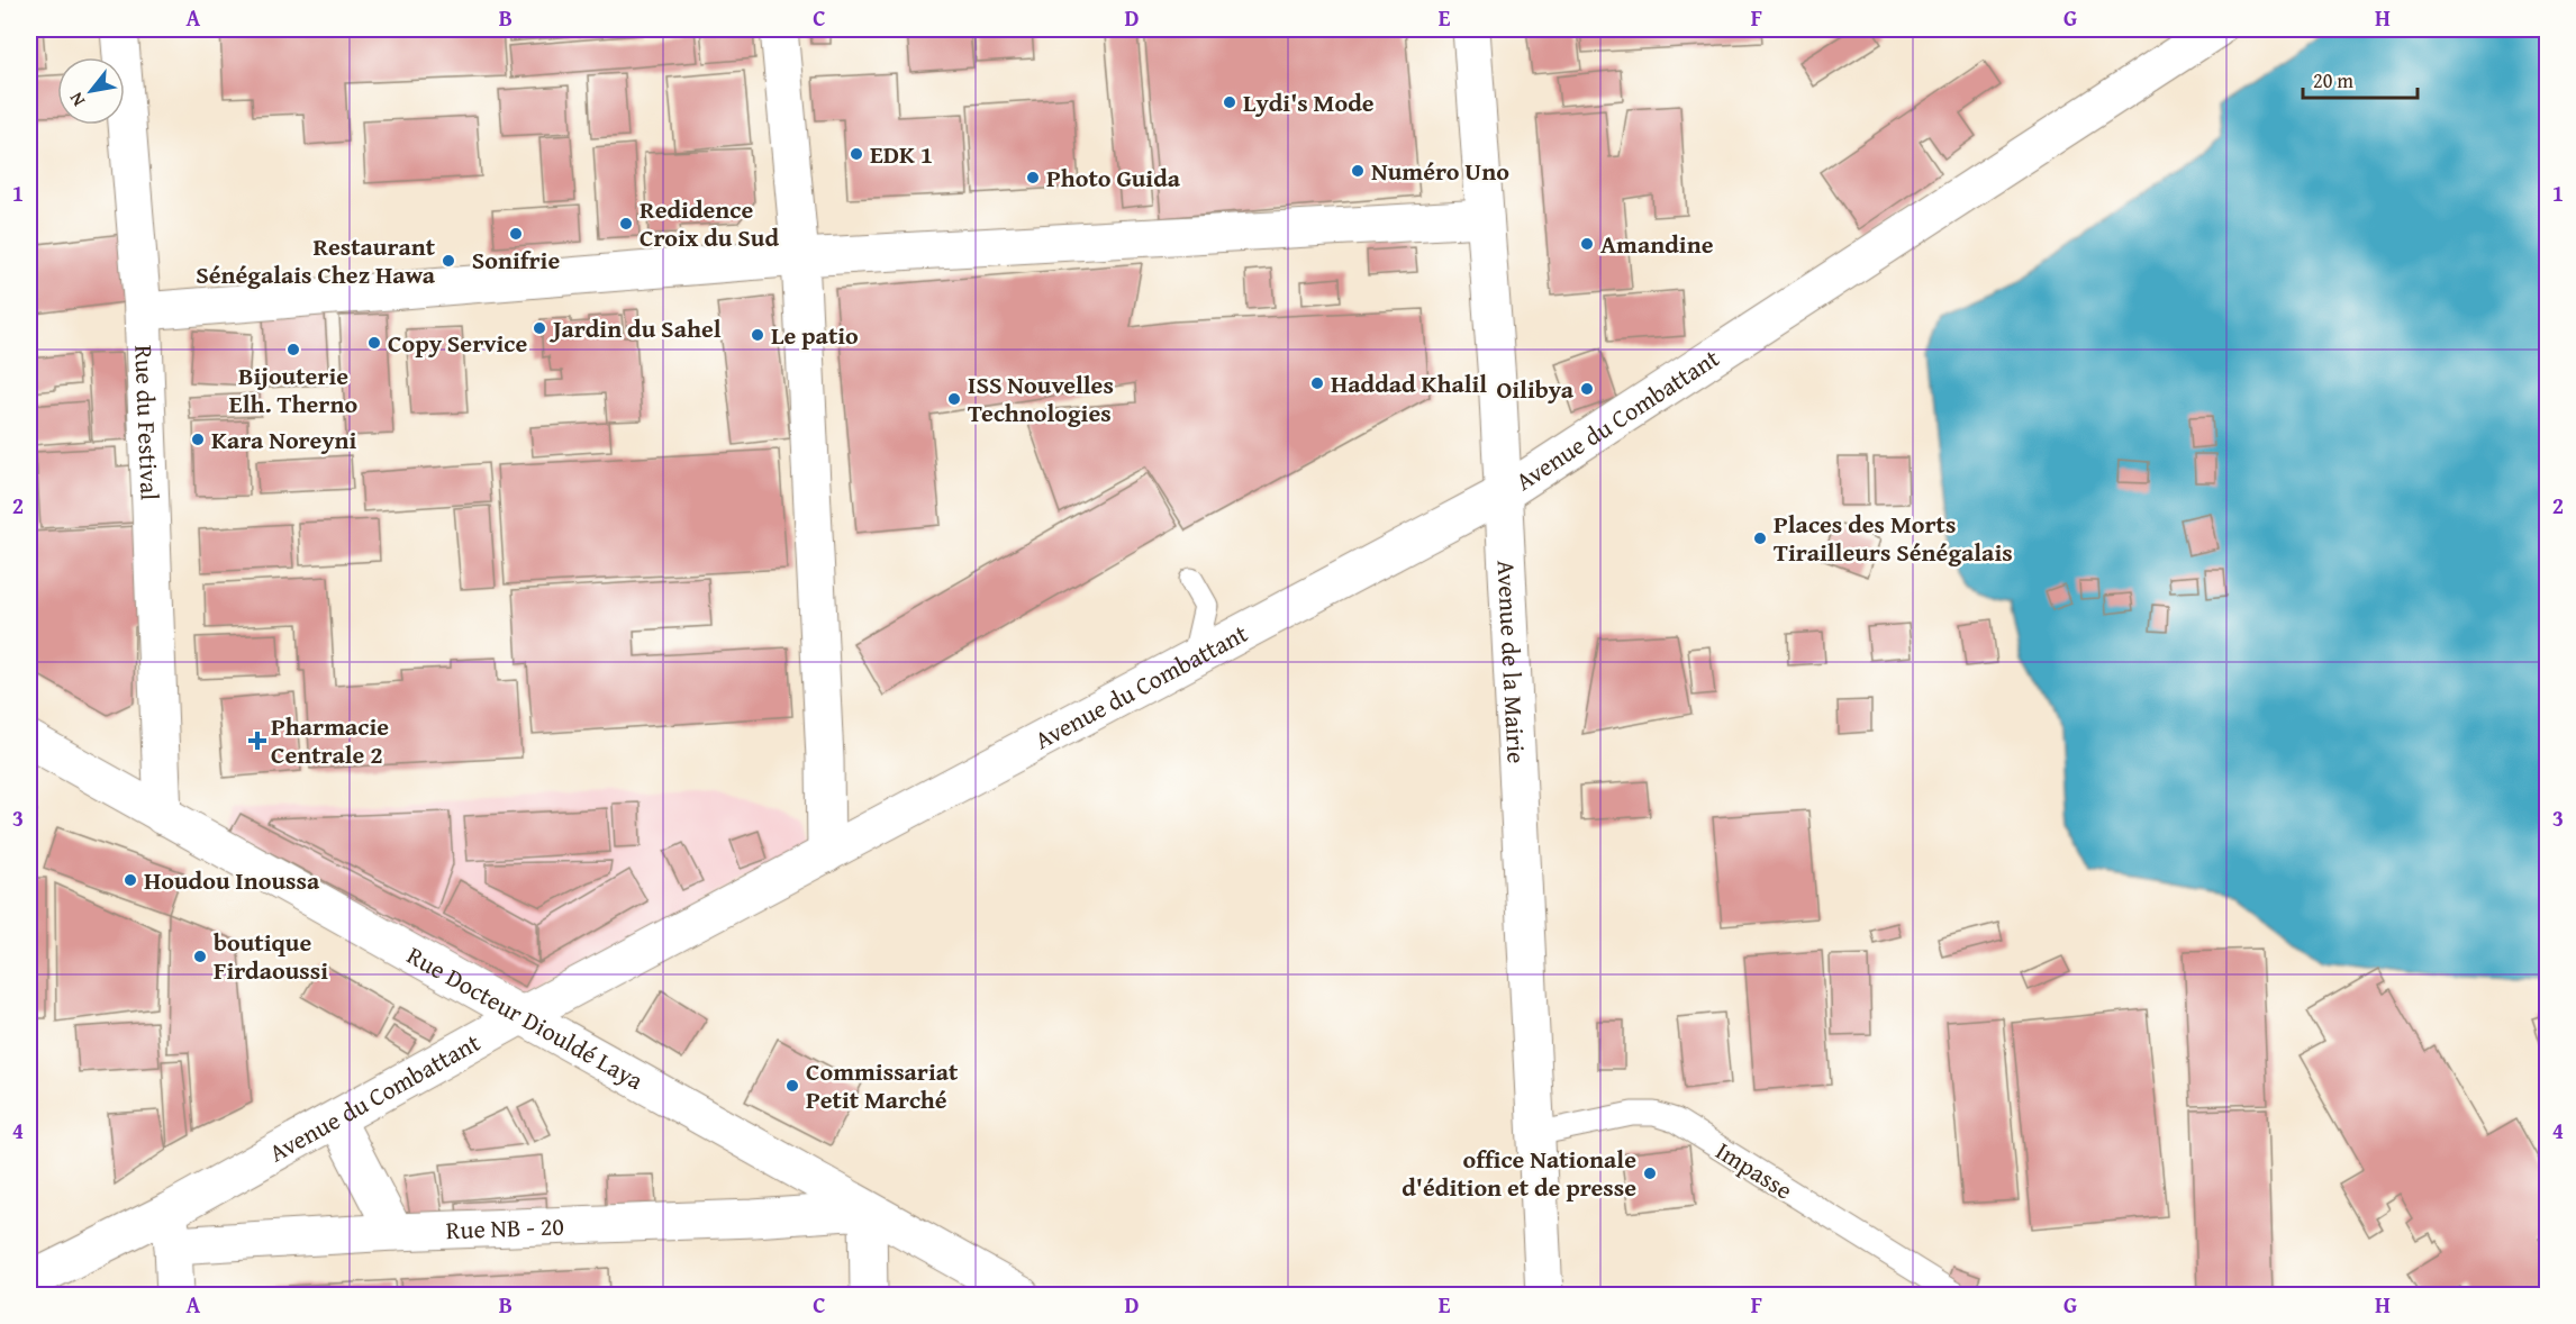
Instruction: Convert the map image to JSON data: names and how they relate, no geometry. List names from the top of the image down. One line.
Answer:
{"streets":{"street":["Avenue du Combattant","Rue du Festival","Avenue de la Mairie","Rue Docteur Diouldé Laya","Rue NB - 20"],"lane":["Impasse"]},"crossings":[["Avenue du Combattant","Avenue de la Mairie"],["Avenue du Combattant","Rue Docteur Diouldé Laya"],["Avenue du Combattant","Rue NB - 20"],["Rue du Festival","Rue Docteur Diouldé Laya"],["Avenue de la Mairie","Impasse"],["Rue Docteur Diouldé Laya","Rue NB - 20"]],"places":{"other":["Lydi's Mode","EDK 1","Numéro Uno","Photo Guida","Redidence Croix du Sud","Sonifrie","Amandine","Restaurant Sénégalais Chez Hawa","Jardin du Sahel","Le patio","Copy Service","Bijouterie Elh. Therno","Haddad Khalil","Oilibya","ISS Nouvelles Technologies","Kara Noreyni","Places des Morts Tirailleurs Sénégalais","Houdou Inoussa","boutique Firdaoussi","Commissariat Petit Marché","office Nationale d'édition et de presse"],"health":["Pharmacie Centrale 2"]},"scale_bar":"20 m","north":"bottom left","grid":{"columns":["A","B","C","D","E","F","G","H"],"rows":["1","2","3","4"]}}
